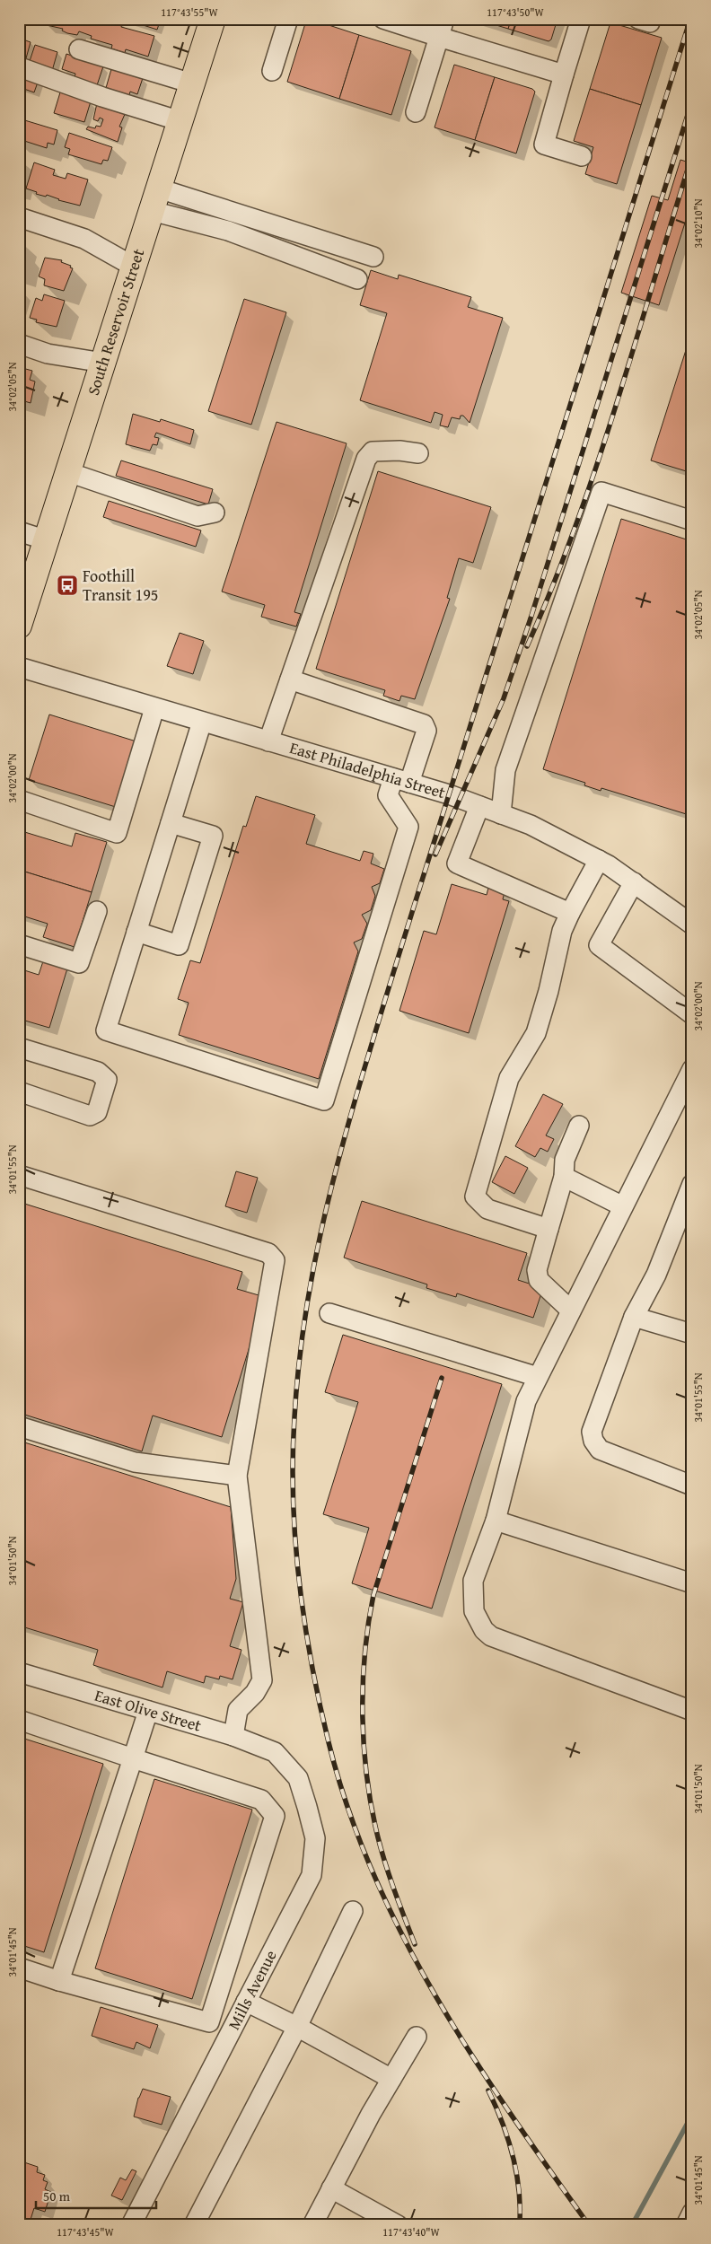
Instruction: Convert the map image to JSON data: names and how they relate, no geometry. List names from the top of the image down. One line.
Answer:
{"streets":{"main road":["South Reservoir Street"],"street":["East Philadelphia Street","East Olive Street","Mills Avenue"]},"crossings":[["East Olive Street","Mills Avenue"]],"places":{"bus stop":["Foothill Transit 195"]},"scale_bar":"50 m","coordinates":["117°43'55\"W","117°43'50\"W","34°02'10\"N","34°02'05\"N","34°02'00\"N","34°01'55\"N","34°01'50\"N","34°01'45\"N","117°43'45\"W","117°43'40\"W"]}
